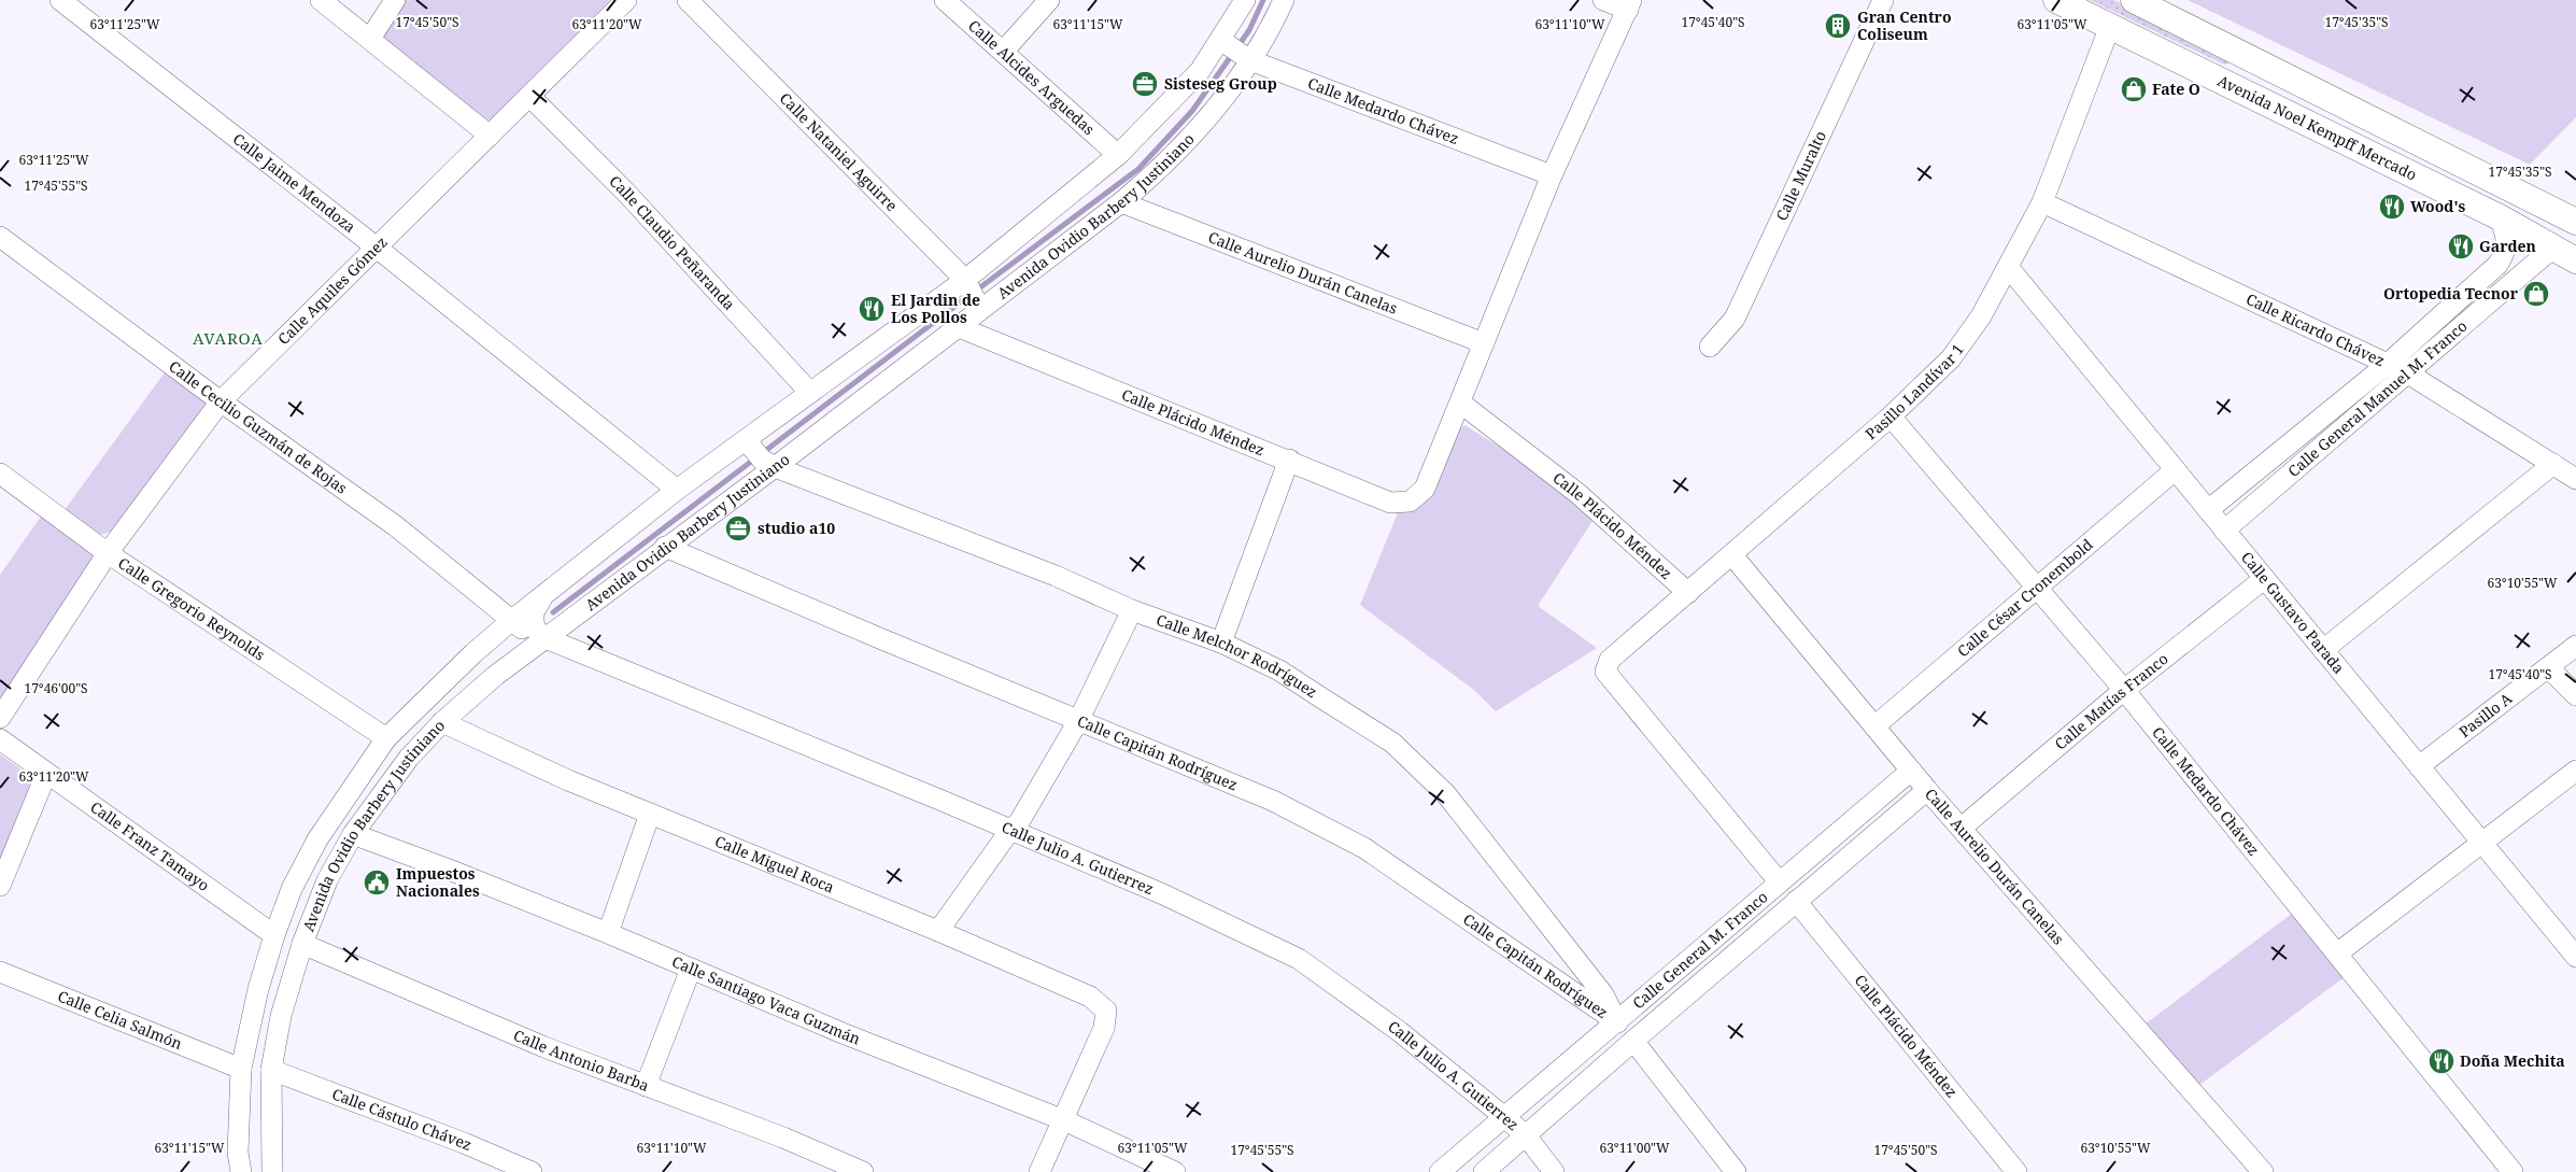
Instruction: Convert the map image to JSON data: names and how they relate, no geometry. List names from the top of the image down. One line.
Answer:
{"streets":{"main road":["Avenida Noel Kempff Mercado"],"street":["Calle Alcides Arguedas","Calle Medardo Chávez","Calle Nataniel Aguirre","Calle Muralto","Calle Jaime Mendoza","Avenida Ovidio Barbery Justiniano","Calle Claudio Peñaranda","Calle Aurelio Durán Canelas","Calle Aquiles Gómez","Calle Ricardo Chávez","Pasillo Landívar 1","Calle General Manuel M. Franco","Calle Plácido Méndez","Calle Cecilio Guzmán de Rojas","Calle César Cronembold","Calle Gregorio Reynolds","Calle Gustavo Parada","Calle Melchor Rodríguez","Calle Matías Franco","Pasillo A","Calle Capitán Rodríguez","Calle Franz Tamayo","Calle Julio A. Gutierrez","Calle Miguel Roca","Calle General M. Franco","Calle Santiago Vaca Guzmán","Calle Celia Salmón","Calle Antonio Barba","Calle Cástulo Chávez"]},"crossings":[["Calle Alcides Arguedas","Avenida Ovidio Barbery Justiniano"],["Calle Medardo Chávez","Avenida Ovidio Barbery Justiniano"],["Calle Medardo Chávez","Pasillo Landívar 1"],["Calle Medardo Chávez","Calle César Cronembold"],["Calle Medardo Chávez","Calle Matías Franco"],["Avenida Noel Kempff Mercado","Pasillo Landívar 1"],["Avenida Noel Kempff Mercado","Calle General Manuel M. Franco"],["Calle Nataniel Aguirre","Avenida Ovidio Barbery Justiniano"],["Calle Jaime Mendoza","Avenida Ovidio Barbery Justiniano"],["Calle Jaime Mendoza","Calle Aquiles Gómez"],["Avenida Ovidio Barbery Justiniano","Calle Claudio Peñaranda"],["Avenida Ovidio Barbery Justiniano","Calle Aurelio Durán Canelas"],["Avenida Ovidio Barbery Justiniano","Calle Plácido Méndez"],["Avenida Ovidio Barbery Justiniano","Calle Cecilio Guzmán de Rojas"],["Avenida Ovidio Barbery Justiniano","Calle Gregorio Reynolds"],["Avenida Ovidio Barbery Justiniano","Calle Melchor Rodríguez"],["Avenida Ovidio Barbery Justiniano","Calle Capitán Rodríguez"],["Avenida Ovidio Barbery Justiniano","Calle Franz Tamayo"],["Avenida Ovidio Barbery Justiniano","Calle Julio A. Gutierrez"],["Avenida Ovidio Barbery Justiniano","Calle Miguel Roca"],["Avenida Ovidio Barbery Justiniano","Calle Santiago Vaca Guzmán"],["Avenida Ovidio Barbery Justiniano","Calle Celia Salmón"],["Avenida Ovidio Barbery Justiniano","Calle Antonio Barba"],["Avenida Ovidio Barbery Justiniano","Calle Cástulo Chávez"],["Calle Claudio Peñaranda","Calle Aquiles Gómez"],["Calle Aurelio Durán Canelas","Pasillo Landívar 1"],["Calle Aurelio Durán Canelas","Calle César Cronembold"],["Calle Aurelio Durán Canelas","Calle Matías Franco"],["Calle Aurelio Durán Canelas","Calle General M. Franco"],["Calle Aquiles Gómez","Calle Cecilio Guzmán de Rojas"],["Calle Aquiles Gómez","Calle Gregorio Reynolds"],["Calle Ricardo Chávez","Pasillo Landívar 1"],["Calle Ricardo Chávez","Calle General Manuel M. Franco"],["Pasillo Landívar 1","Calle Plácido Méndez"],["Pasillo Landívar 1","Calle Gustavo Parada"],["Pasillo Landívar 1","Calle General M. Franco"],["Calle General Manuel M. Franco","Calle Gustavo Parada"],["Calle Plácido Méndez","Calle General M. Franco"],["Calle César Cronembold","Calle Gustavo Parada"],["Calle Gustavo Parada","Calle Matías Franco"],["Calle Gustavo Parada","Pasillo A"],["Calle Melchor Rodríguez","Calle Capitán Rodríguez"],["Calle Melchor Rodríguez","Calle General M. Franco"],["Calle Capitán Rodríguez","Calle General M. Franco"],["Calle Julio A. Gutierrez","Calle General M. Franco"],["Calle Miguel Roca","Calle Santiago Vaca Guzmán"]],"districts":["AVAROA"],"places":{"building":["Gran Centro Coliseum"],"office":["Sisteseg Group","studio a10"],"shop":["Fate O","Ortopedia Tecnor"],"restaurant":["Wood's","Garden","El Jardin de Los Pollos","Doña Mechita"],"public building":["Impuestos Nacionales"]},"coordinates":["17°45'50\"S","17°45'40\"S","17°45'35\"S","63°11'25\"W","63°11'20\"W","63°11'15\"W","63°11'10\"W","63°11'05\"W","17°45'55\"S","63°10'55\"W","17°46'00\"S","63°11'00\"W"]}
